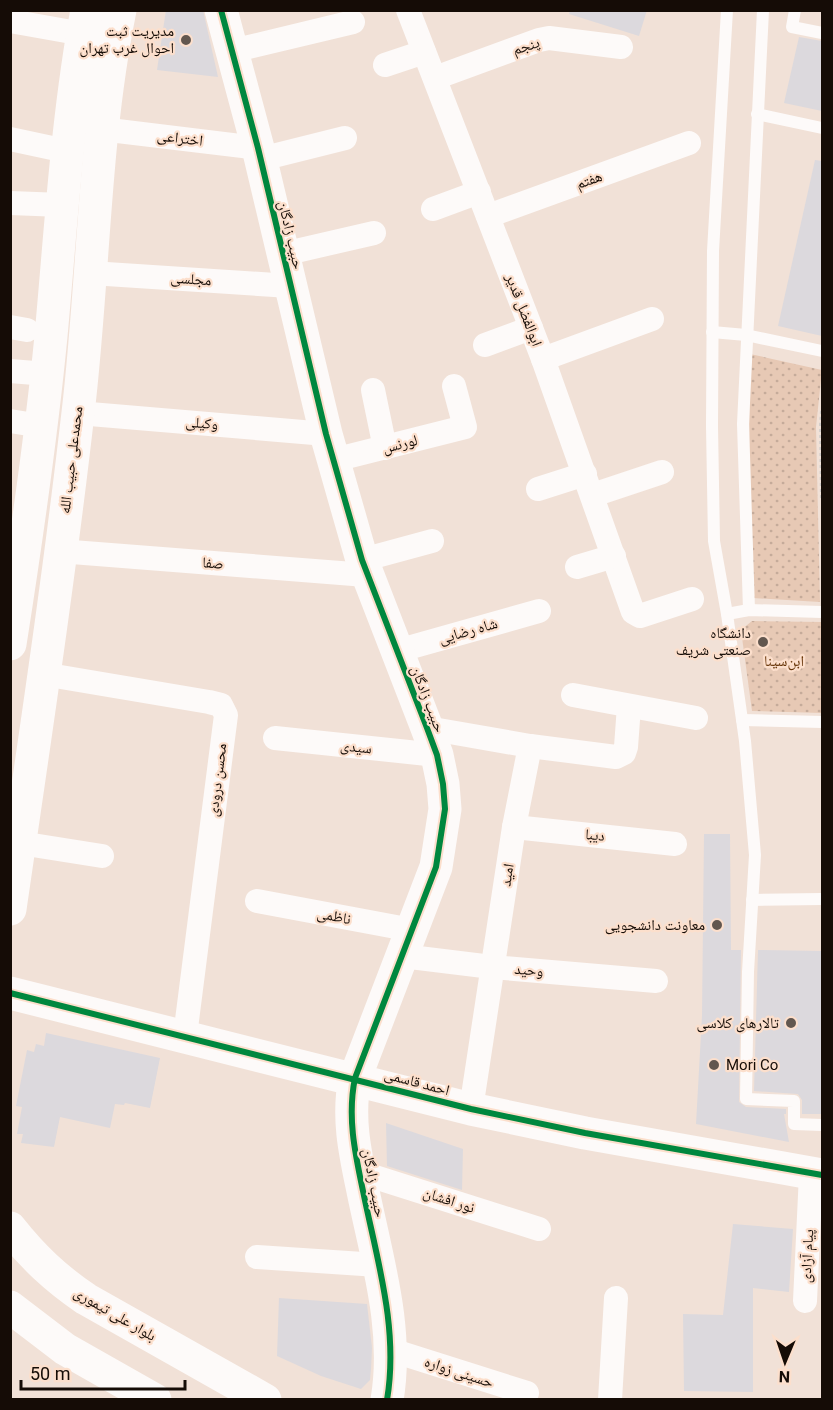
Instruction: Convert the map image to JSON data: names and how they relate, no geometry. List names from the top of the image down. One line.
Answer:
{"streets":{"street":["پنجم","اختراعی","هفتم","حبیب زادگان","مجلسی","ابوالفضل قدیر","وکیلی","لورنس","محمدعلی حبیب الله","صفا","شاه رضایی","سیدی","محسن درودی","دیبا","امید","ناظمی","وحید","احمد قاسمی","نور افشان","پیام آزادی","بلوار علی تیموری","حسینی زواره"]},"crossings":[["پنجم","ابوالفضل قدیر"],["اختراعی","حبیب زادگان"],["اختراعی","محمدعلی حبیب الله"],["هفتم","ابوالفضل قدیر"],["حبیب زادگان","مجلسی"],["حبیب زادگان","وکیلی"],["حبیب زادگان","لورنس"],["حبیب زادگان","صفا"],["حبیب زادگان","شاه رضایی"],["حبیب زادگان","سیدی"],["حبیب زادگان","ناظمی"],["حبیب زادگان","وحید"],["حبیب زادگان","احمد قاسمی"],["حبیب زادگان","نور افشان"],["حبیب زادگان","حسینی زواره"],["مجلسی","محمدعلی حبیب الله"],["وکیلی","لورنس"],["وکیلی","محمدعلی حبیب الله"],["محمدعلی حبیب الله","صفا"],["محمدعلی حبیب الله","محسن درودی"],["محسن درودی","احمد قاسمی"],["دیبا","امید"],["امید","وحید"],["امید","احمد قاسمی"],["ناظمی","وحید"],["احمد قاسمی","پیام آزادی"]],"parks":["ابن‌سینا"],"places":["مدیریت ثبت احوال غرب تهران","دانشگاه صنعتی شریف","معاونت دانشجویی","تالارهای کلاسی","Mori Co"],"scale_bar":"50 m","north":"bottom"}
